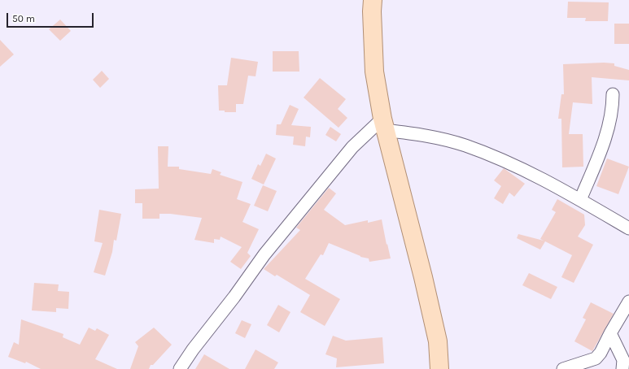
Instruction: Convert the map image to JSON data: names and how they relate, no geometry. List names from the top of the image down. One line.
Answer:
{"scale_bar":"50 m"}
